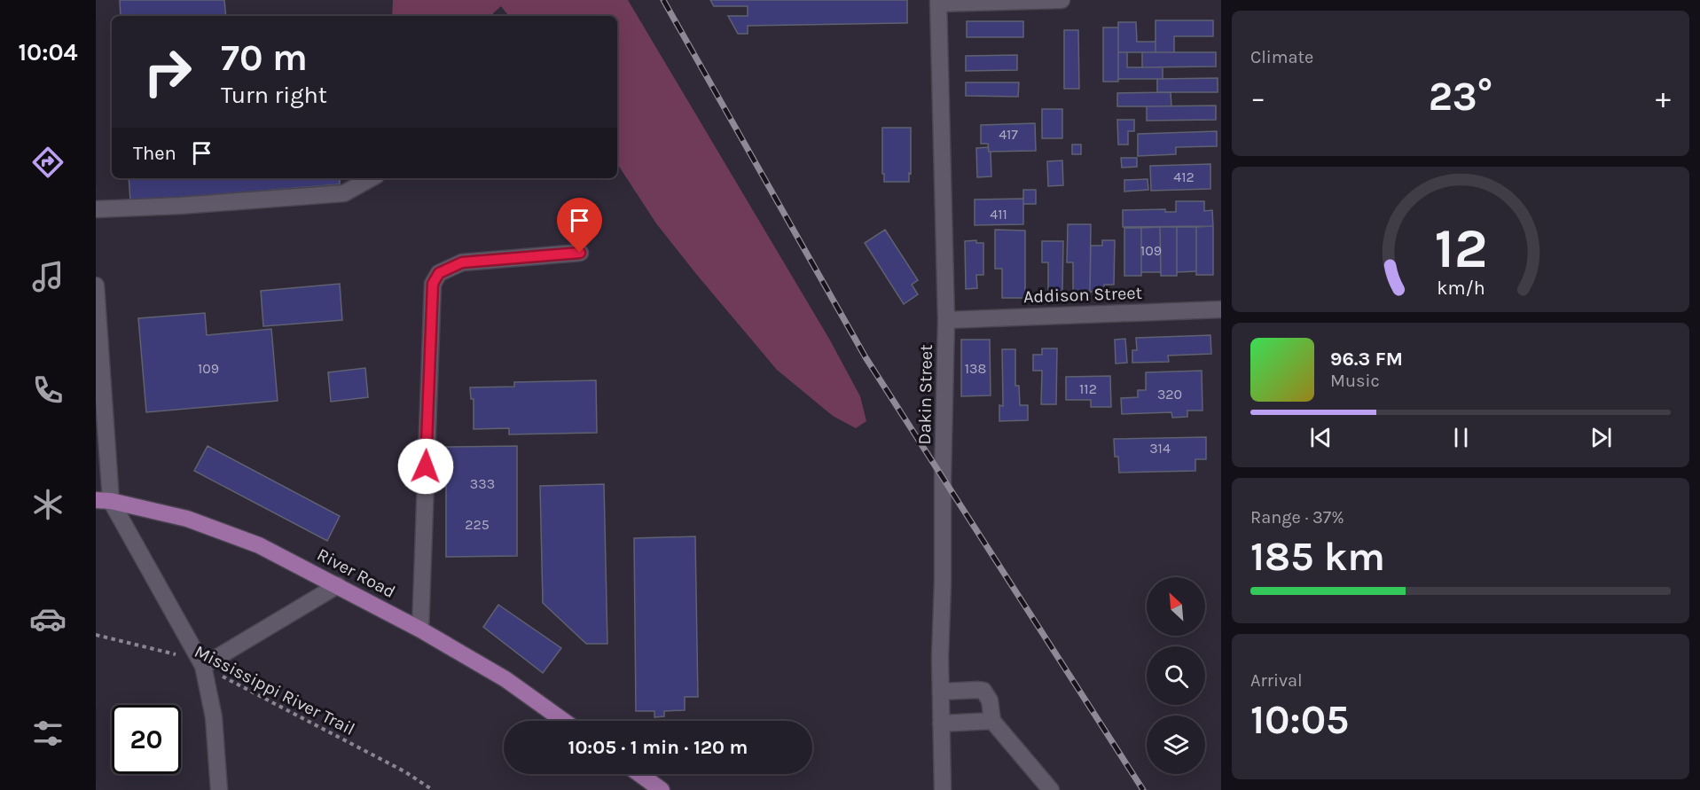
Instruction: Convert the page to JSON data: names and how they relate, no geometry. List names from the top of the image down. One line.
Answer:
{"streets":{"main road":["River Road"],"street":["Addison Street","Dakin Street"],"path":["Mississippi River Trail"]},"crossings":[["Addison Street","Dakin Street"]],"house_numbers":["417","412","411","109","109","138","112","320","314","333","225"],"north":"top left","page":{"tabs":"10:04","tile":["Climate",["Range · 37%","185 km"],["Arrival","10:05"]],"turn":["70 m","Turn right"],"heat":["−","23°","+"],"then":"Then","song":["96.3 FM","Music"],"limit":"20","trip":"10:05 · 1 min · 120 m","gauge":["12","km/h"]}}
